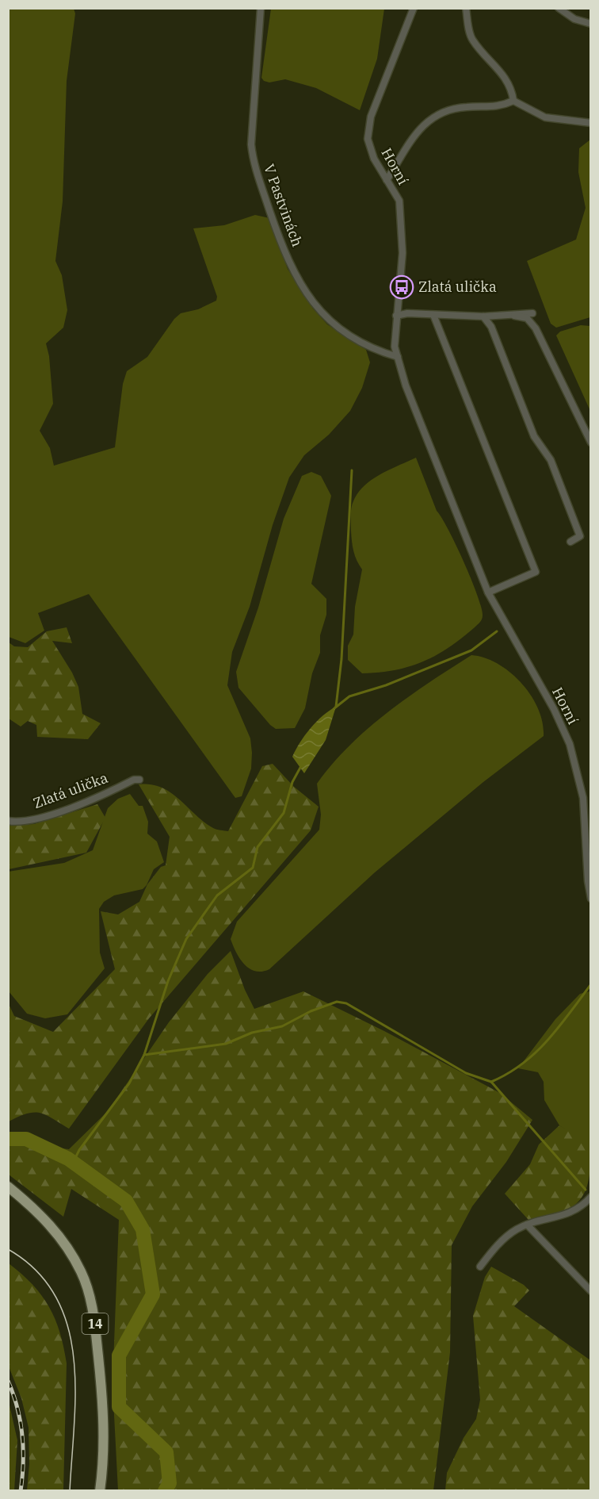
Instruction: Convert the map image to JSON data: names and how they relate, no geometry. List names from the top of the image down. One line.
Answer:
{"streets":{"main road":["14"],"street":["Horní","V Pastvinách","Zlatá ulička"]},"crossings":[["Horní","V Pastvinách"]],"places":{"bus stop":["Zlatá ulička"]}}
